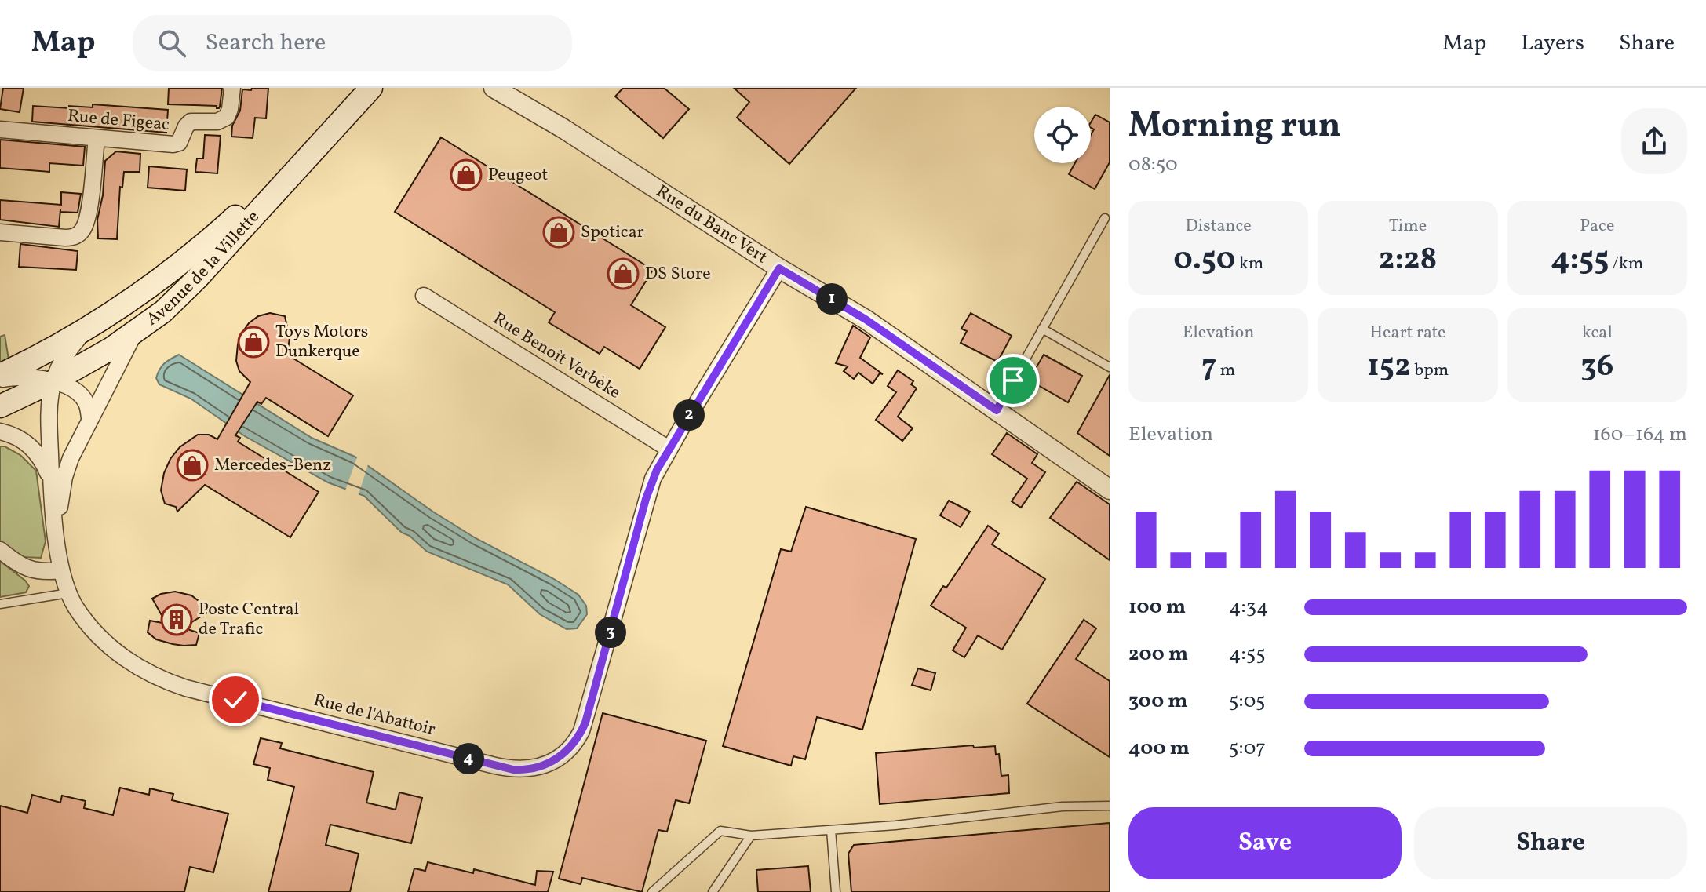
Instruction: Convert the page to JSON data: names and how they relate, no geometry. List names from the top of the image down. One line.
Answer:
{"streets":{"main road":["Avenue de la Villette"],"street":["Rue de Figeac","Rue du Banc Vert","Rue Benoît Verbèke","Rue de l'Abattoir"]},"crossings":[["Rue du Banc Vert","Rue de l'Abattoir"],["Avenue de la Villette","Rue de l'Abattoir"],["Rue Benoît Verbèke","Rue de l'Abattoir"]],"places":{"shop":["Peugeot","Spoticar","DS Store","Toys Motors Dunkerque","Mercedes-Benz"],"building":["Poste Central de Trafic"]},"page":{"header":"Map","search":"Search here","nav":["Map","Layers","Share"],"heading":["Morning run","08:50"],"stats":[["Distance","0.50 km"],["Time","2:28"],["Pace","4:55 /km"],["Elevation","7 m"],["Heart rate","152 bpm"],["kcal","36"]],"pins":["1","2","3","4"],"chart":["Elevation","160–164 m"],"list":[{"name":"100 m","note":"4:34"},{"name":"200 m","note":"4:55"},{"name":"300 m","note":"5:05"},{"name":"400 m","note":"5:07"}],"buttons":["Save","Share"]}}
